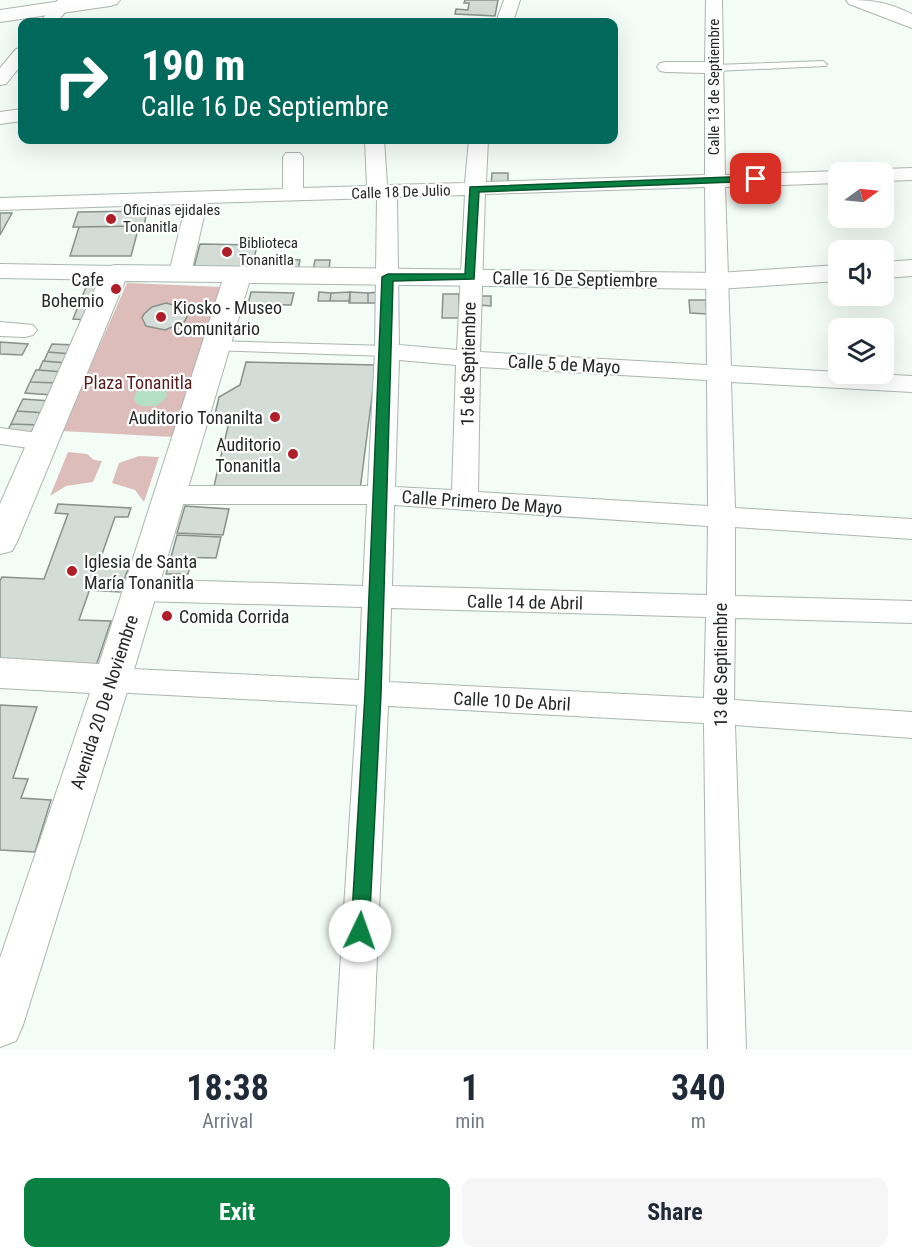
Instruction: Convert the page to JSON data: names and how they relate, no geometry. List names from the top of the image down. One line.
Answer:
{"streets":{"main road":["Calle 16 De Septiembre","Avenida 20 De Noviembre"],"street":["Calle 13 de Septiembre","Calle 18 De Julio","15 de Septiembre","Calle 5 de Mayo","Calle Primero De Mayo","Calle 14 de Abril","13 de Septiembre","Calle 10 De Abril"]},"crossings":[["Calle 13 de Septiembre","Calle 18 De Julio"],["Calle 13 de Septiembre","Calle 16 De Septiembre"],["Calle 13 de Septiembre","13 de Septiembre"],["Calle 18 De Julio","15 de Septiembre"],["Calle 16 De Septiembre","15 de Septiembre"],["Calle 16 De Septiembre","13 de Septiembre"],["Calle 16 De Septiembre","Avenida 20 De Noviembre"],["15 de Septiembre","Calle 5 de Mayo"],["15 de Septiembre","Calle Primero De Mayo"],["Calle 5 de Mayo","13 de Septiembre"],["Calle 5 de Mayo","Avenida 20 De Noviembre"],["Calle Primero De Mayo","13 de Septiembre"],["Calle Primero De Mayo","Avenida 20 De Noviembre"],["Calle 14 de Abril","13 de Septiembre"],["Calle 14 de Abril","Avenida 20 De Noviembre"],["13 de Septiembre","Calle 10 De Abril"],["Calle 10 De Abril","Avenida 20 De Noviembre"]],"parks":["Plaza Tonanitla"],"places":["Oficinas ejidales Tonanitla","Biblioteca Tonanitla","Cafe Bohemio","Kiosko - Museo Comunitario","Auditorio Tonanilta","Auditorio Tonanitla","Iglesia de Santa María Tonanitla","Comida Corrida"],"north":"right","page":{"turn":["190 m","Calle 16 De Septiembre"],"eta":["18:38","Arrival","1","min","340","m"],"buttons":["Exit","Share"]}}
